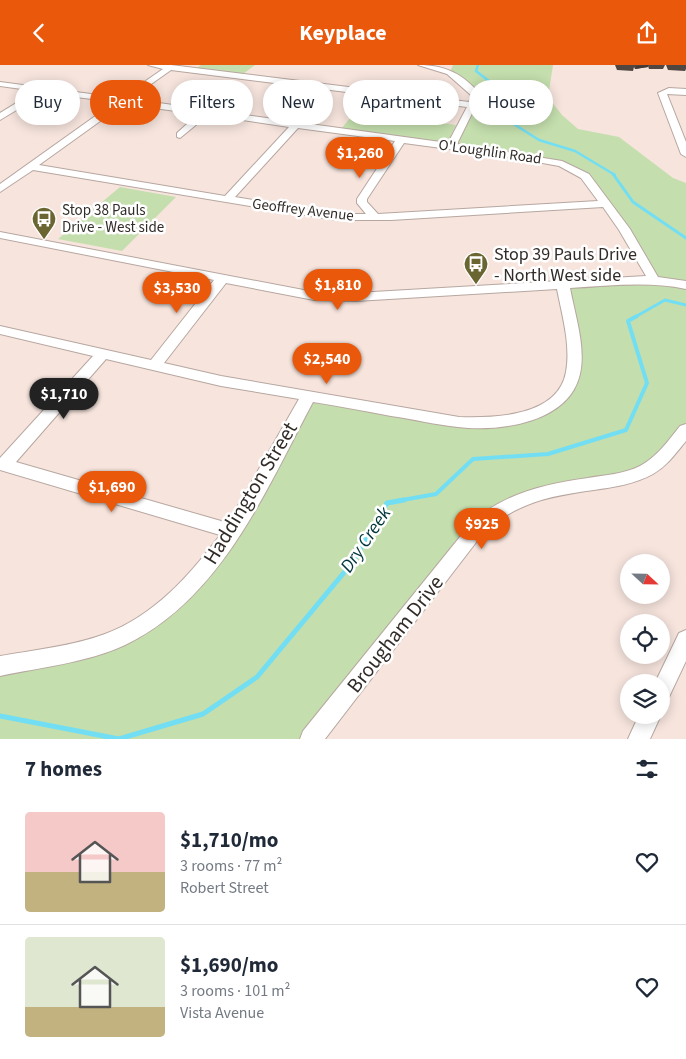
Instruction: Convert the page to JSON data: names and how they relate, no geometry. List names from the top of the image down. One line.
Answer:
{"streets":{"street":["O'Loughlin Road","Geoffrey Avenue","Haddington Street","Brougham Drive"]},"crossings":[["O'Loughlin Road","Geoffrey Avenue"]],"water":["Dry Creek"],"places":{"bus stop":["Stop 38 Pauls Drive - West side","Stop 39 Pauls Drive - North West side"]},"north":"right","page":{"header":"Keyplace","chip":["Buy","Rent","Filters","New","Apartment","House"],"price":["$1,260","$1,810","$3,530","$2,540","$1,710","$1,690","$925"],"heading":"7 homes","list":[{"name":"$1,710/mo","note":"3 rooms · 77 m² · Robert Street"},{"name":"$1,690/mo","note":"3 rooms · 101 m² · Vista Avenue"}]}}
